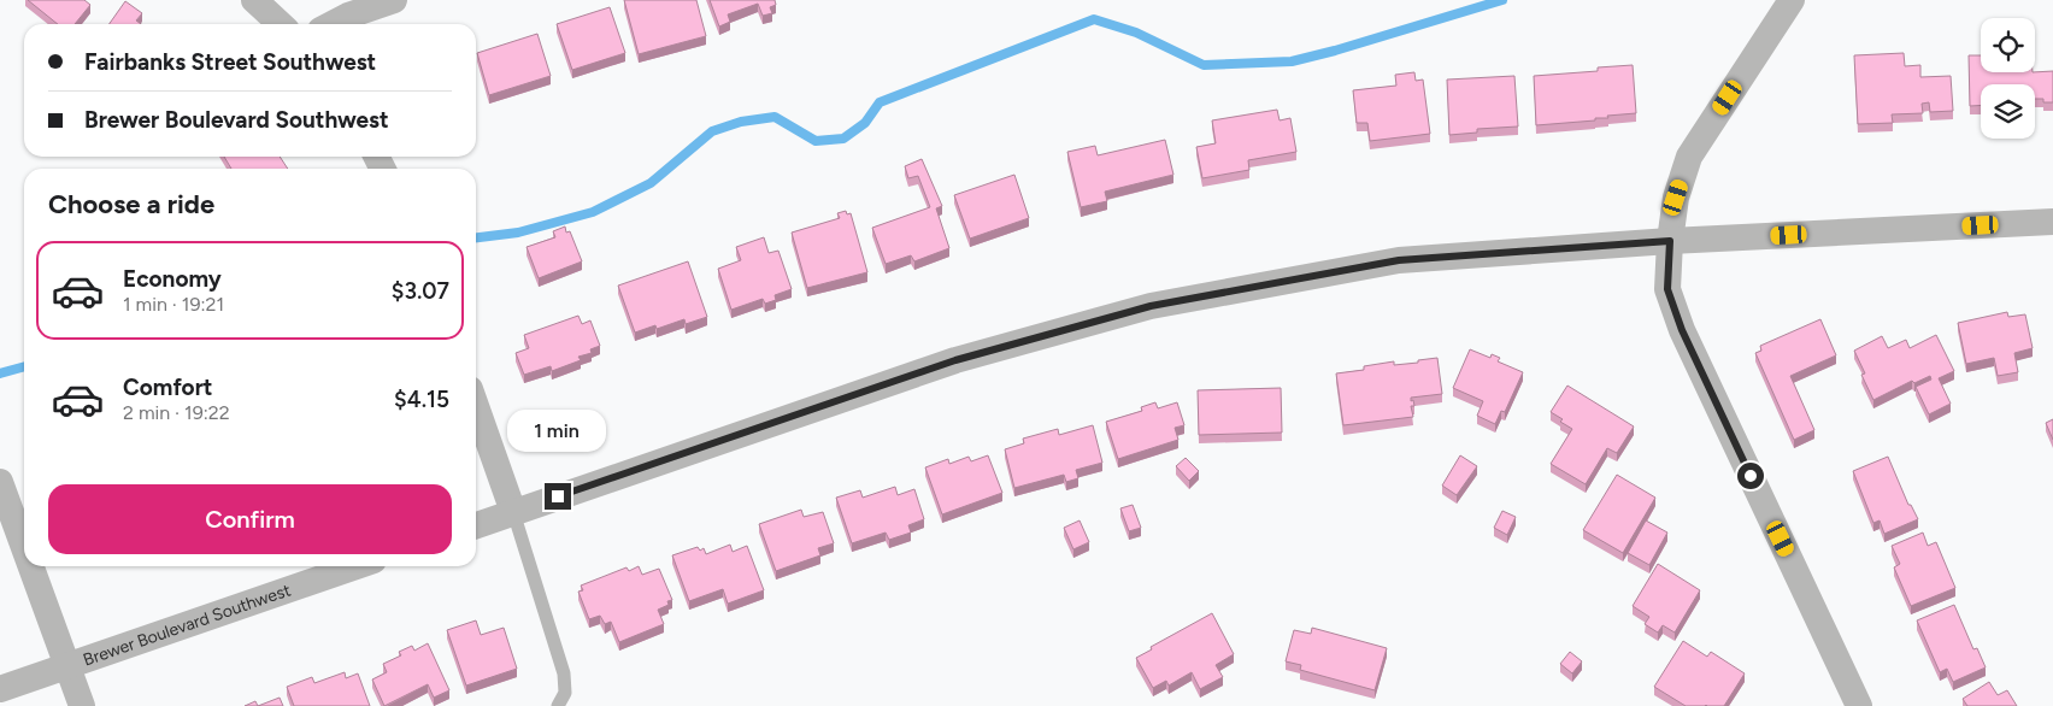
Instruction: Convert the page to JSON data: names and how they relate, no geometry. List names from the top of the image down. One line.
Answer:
{"streets":{"street":["Brewer Boulevard Southwest"]},"page":{"banner":["Fairbanks Street Southwest","Brewer Boulevard Southwest"],"heading":"Choose a ride","list":[{"name":"Economy","note":"1 min · 19:21","value":"$3.07"},{"name":"Comfort","note":"2 min · 19:22","value":"$4.15"}],"bubble":"1 min","buttons":"Confirm"}}
